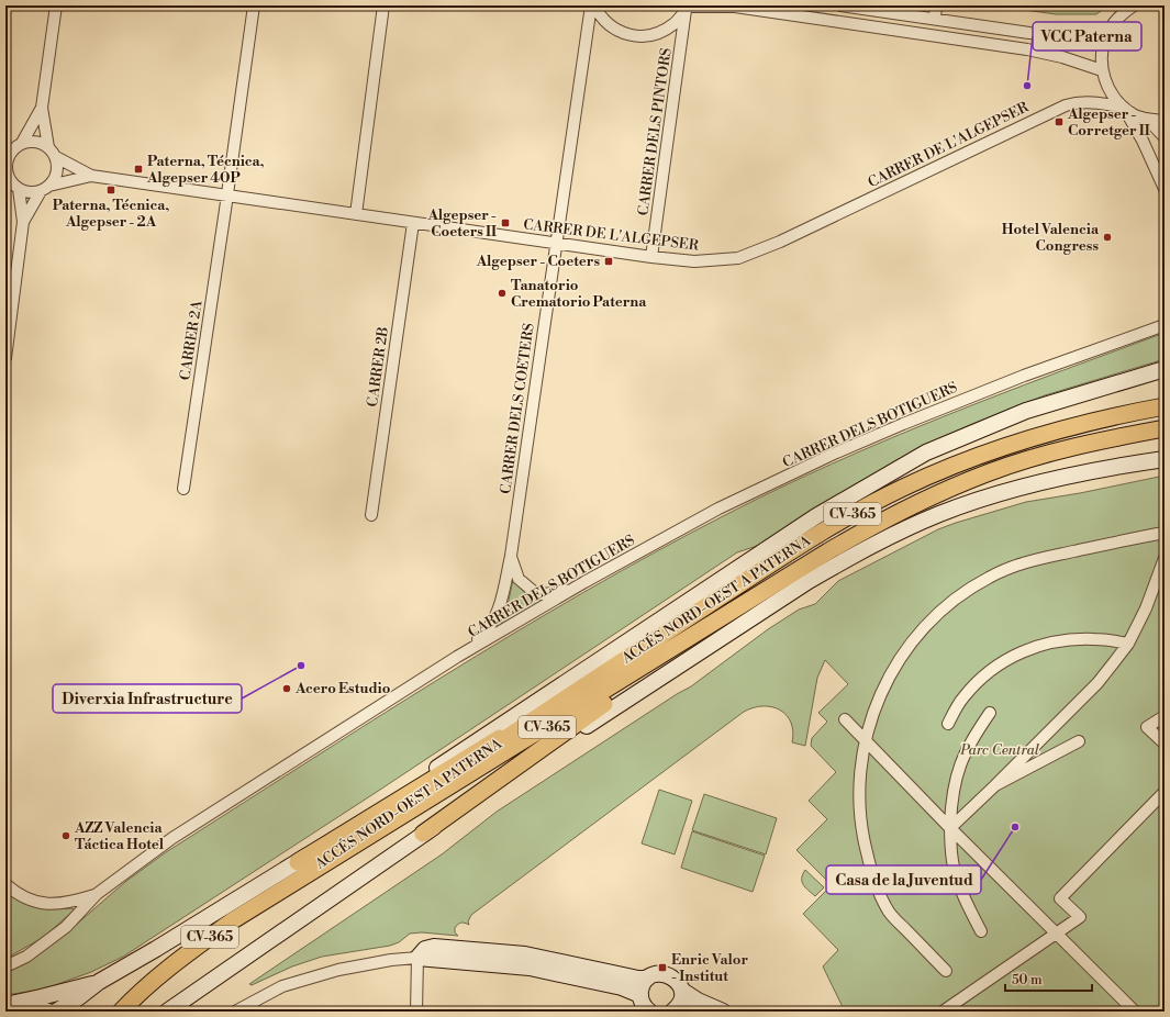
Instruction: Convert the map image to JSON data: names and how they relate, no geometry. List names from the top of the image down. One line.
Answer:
{"streets":{"main road":["CV-365","ACCÉS NORD-OEST A PATERNA"],"street":["CARRER DELS PINTORS","CARRER DE L'ALGEPSER","CARRER 2A","CARRER 2B","CARRER DELS COETERS","CARRER DELS BOTIGUERS"]},"crossings":[["CARRER DELS PINTORS","CARRER DE L'ALGEPSER"],["CARRER DE L'ALGEPSER","CARRER 2A"],["CARRER DE L'ALGEPSER","CARRER 2B"],["CARRER DE L'ALGEPSER","CARRER DELS COETERS"],["CARRER DELS COETERS","CARRER DELS BOTIGUERS"]],"parks":["Parc Central"],"places":{"other":["VCC Paterna","Hotel Valencia Congress","Tanatorio Crematorio Paterna","Diverxia Infrastructure","Acero Estudio","Casa de la Juventud","AZZ Valencia Táctica Hotel"],"transit":["Algepser - Corretger II","Paterna, Técnica, Algepser 40P","Paterna, Técnica, Algepser - 2A","Algepser - Coeters II","Algepser - Coeters","Enric Valor - Institut"]},"scale_bar":"50 m"}
